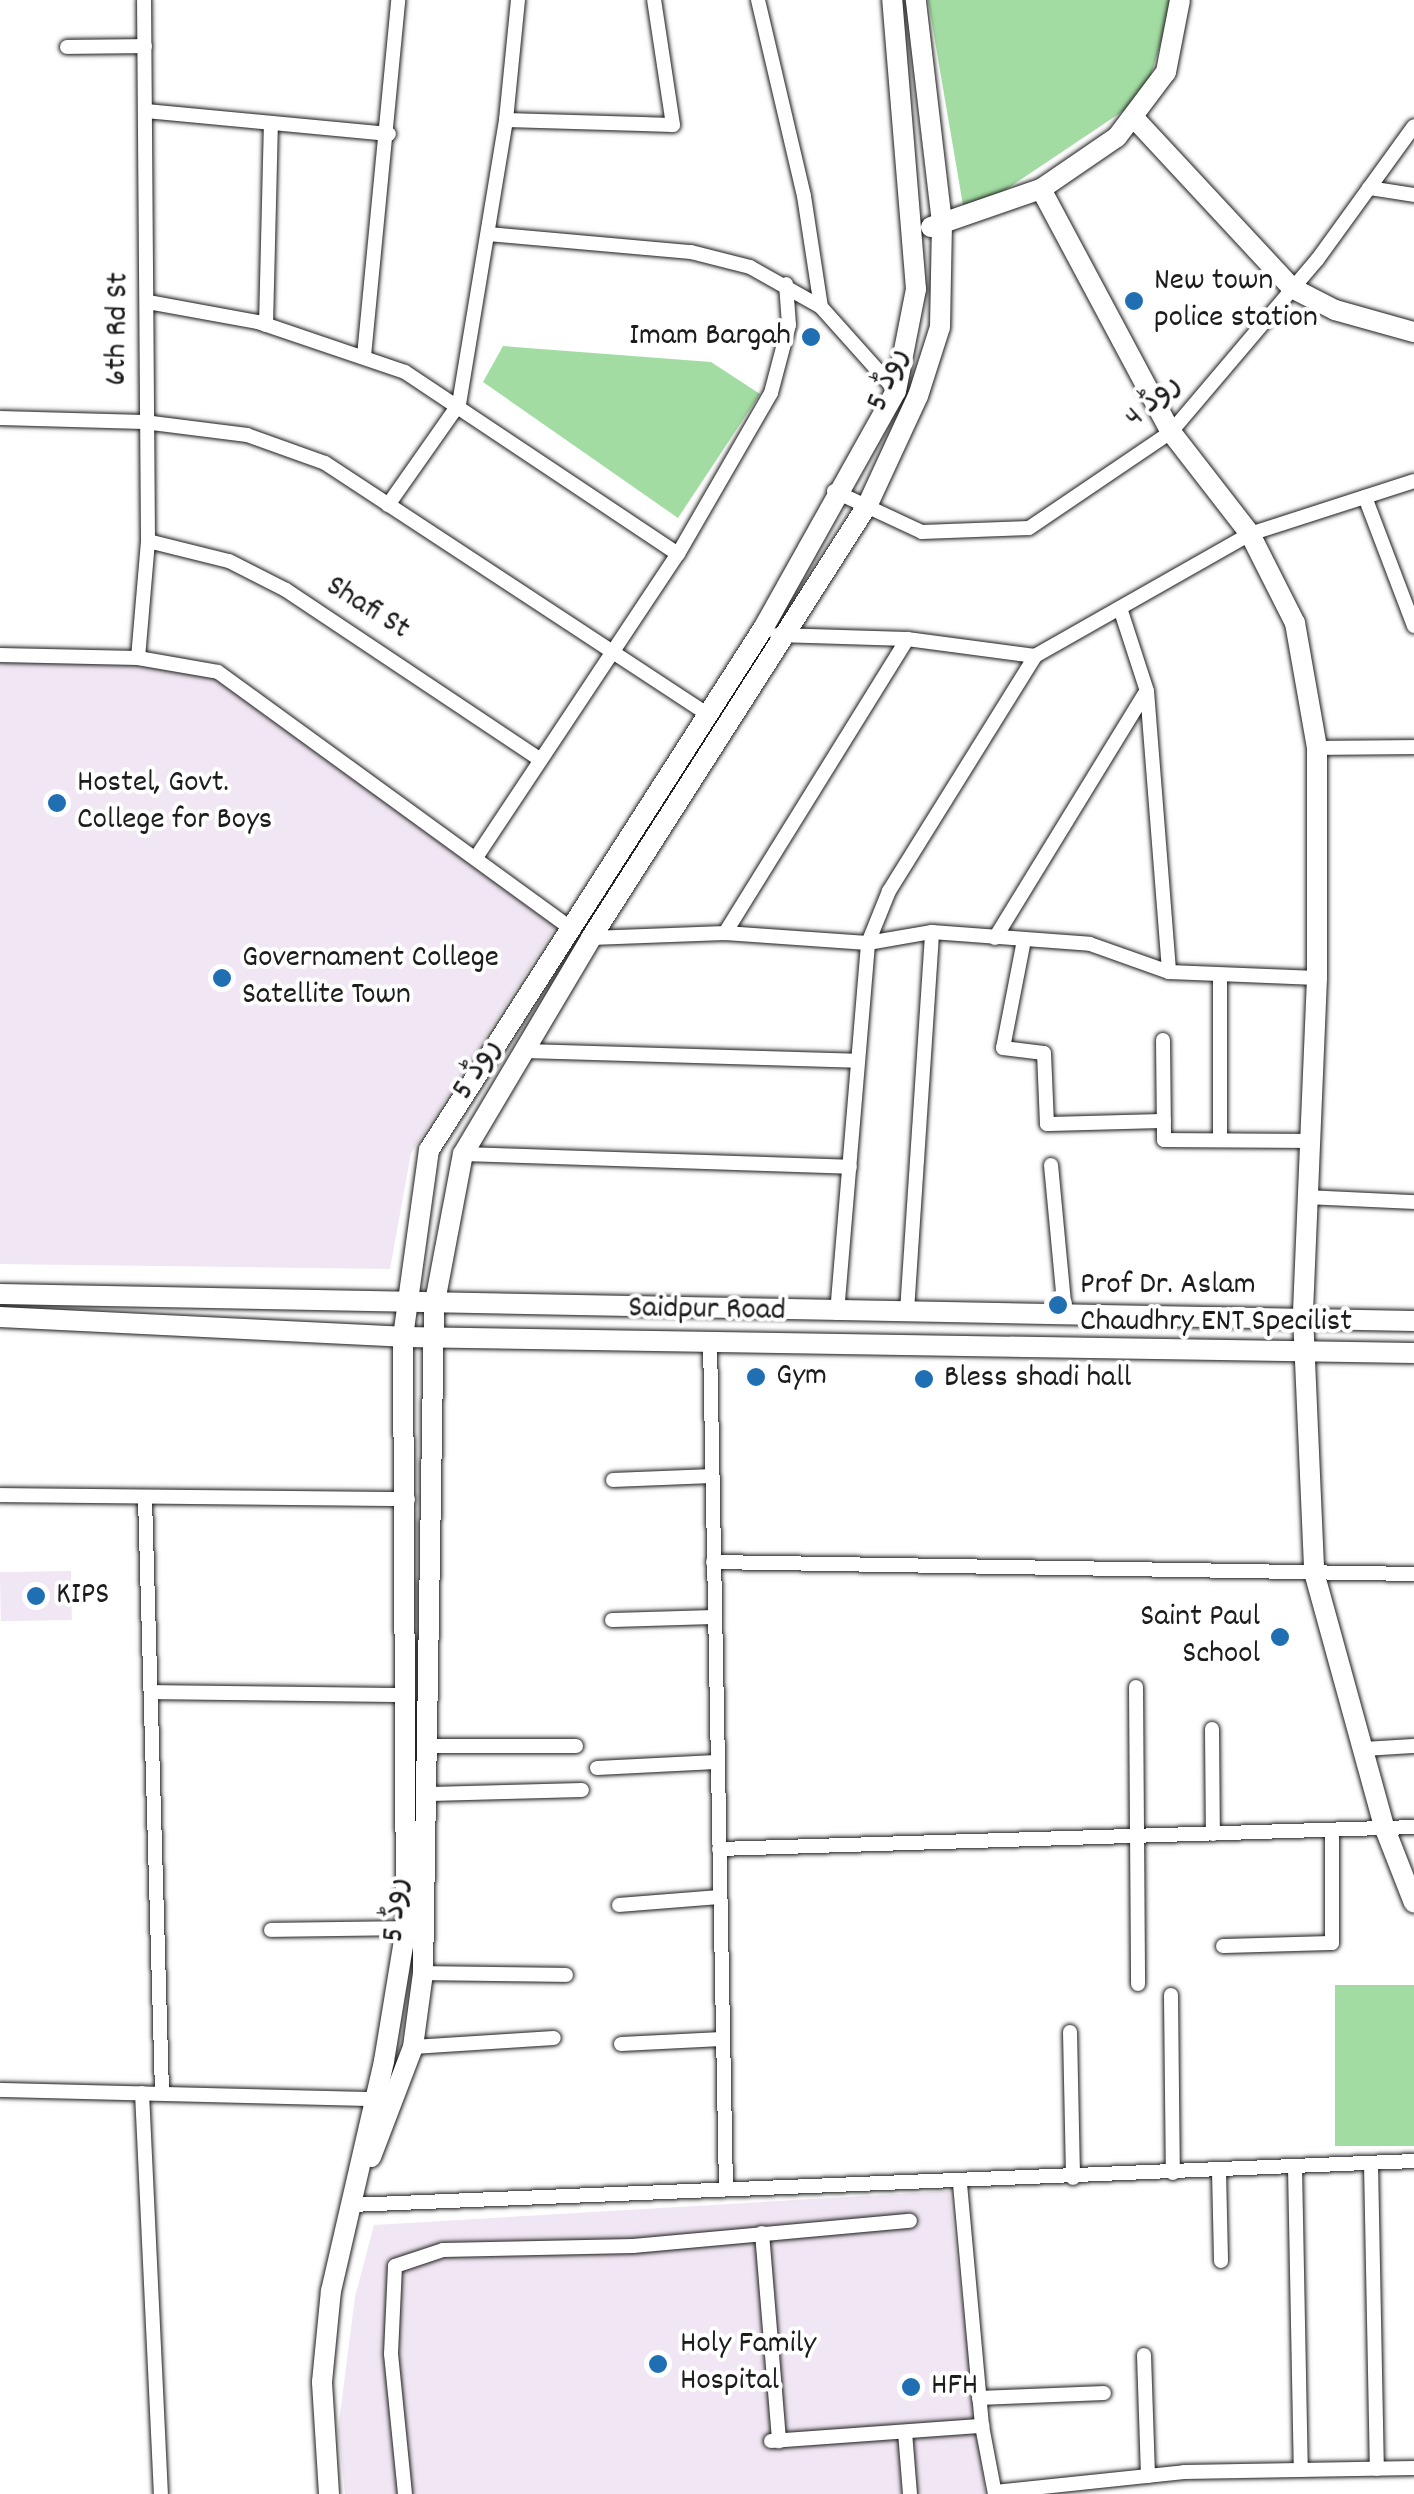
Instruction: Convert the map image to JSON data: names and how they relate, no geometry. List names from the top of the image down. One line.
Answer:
{"streets":{"main road":["روڈ 5","Saidpur Road"],"street":["6th Rd St","روڈ 4","Shafi St"]},"crossings":[["6th Rd St","Shafi St"],["روڈ 5","روڈ 4"],["روڈ 5","Saidpur Road"]],"places":["New town police station","Imam Bargah","Hostel, Govt. College for Boys","Governament College Satellite Town","Prof Dr. Aslam Chaudhry ENT Specilist","Gym","Bless shadi hall","KIPS","Saint Paul School","Holy Family Hospital","HFH"]}
